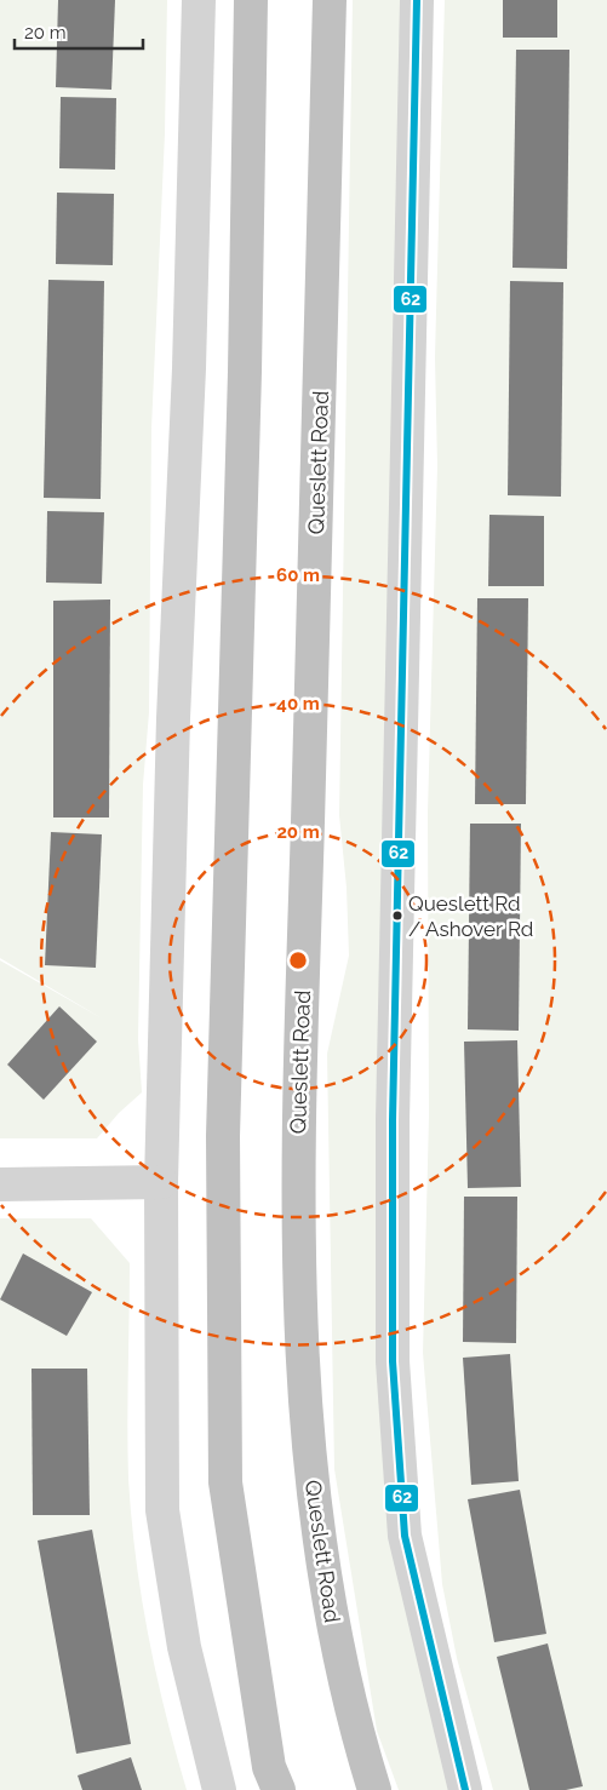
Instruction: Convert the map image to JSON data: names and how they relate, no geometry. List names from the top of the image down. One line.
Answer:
{"streets":{"highway":["Queslett Road"]},"places":["Queslett Rd / Ashover Rd"],"lines":["transit line 62"],"scale_bar":"20 m","rings":["60 m","40 m","20 m"]}
